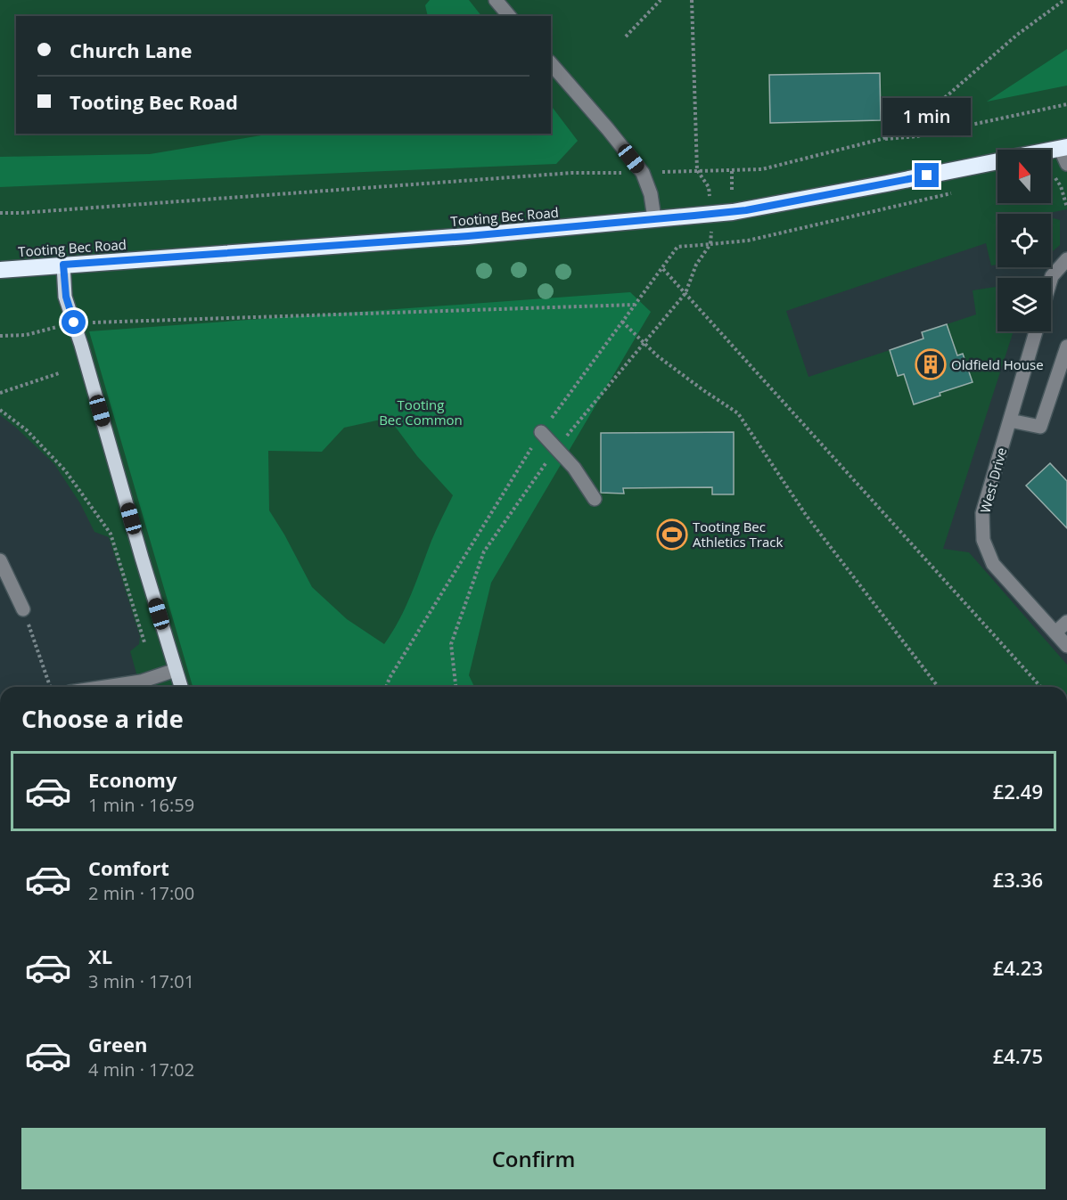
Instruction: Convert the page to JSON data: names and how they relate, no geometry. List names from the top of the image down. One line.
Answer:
{"streets":{"highway":["Tooting Bec Road"],"street":["West Drive"]},"parks":["Tooting Bec Common"],"places":{"building":["Oldfield House"],"sports":["Tooting Bec Athletics Track"]},"north":"top","page":{"banner":["Church Lane","Tooting Bec Road"],"bubble":"1 min","heading":"Choose a ride","list":[{"name":"Economy","note":"1 min · 16:59","value":"£2.49"},{"name":"Comfort","note":"2 min · 17:00","value":"£3.36"},{"name":"XL","note":"3 min · 17:01","value":"£4.23"},{"name":"Green","note":"4 min · 17:02","value":"£4.75"}],"buttons":"Confirm"}}
